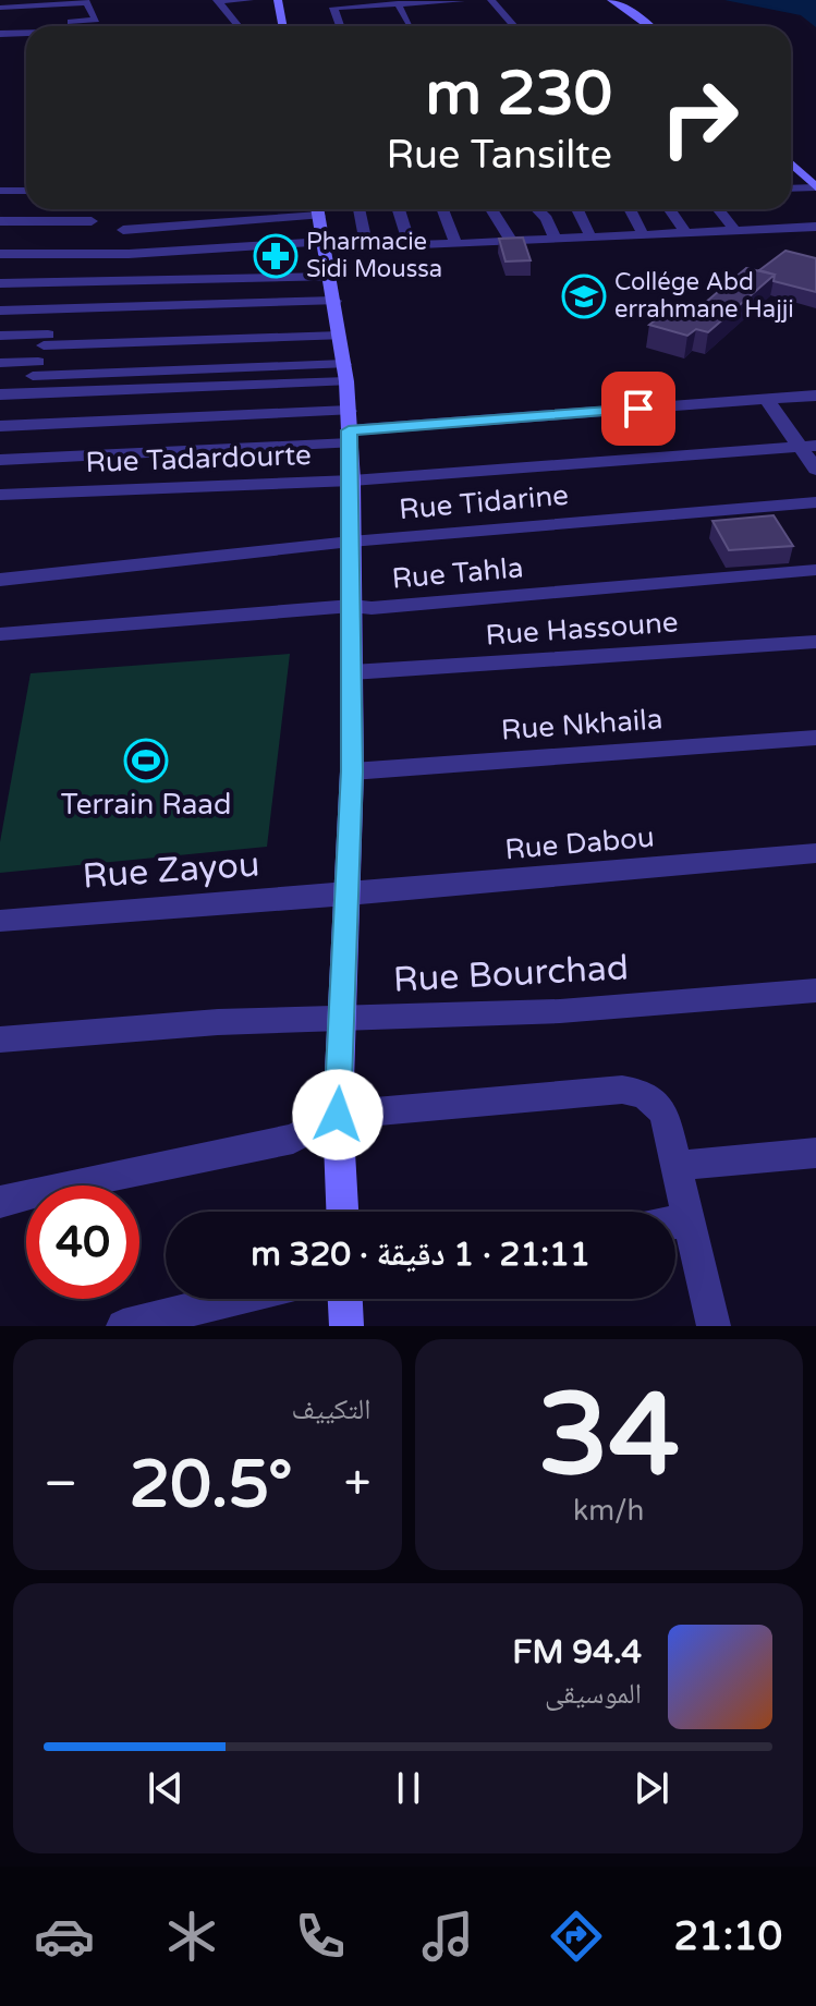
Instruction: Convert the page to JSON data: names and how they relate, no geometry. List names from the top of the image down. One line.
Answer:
{"streets":{"street":["Rue Tadardourte","Rue Tidarine","Rue Tahla","Rue Hassoune","Rue Nkhaila","Rue Dabou","Rue Zayou","Rue Bourchad"]},"crossings":[["Rue Dabou","Rue Zayou"]],"places":{"pharmacy":["Pharmacie Sidi Moussa"],"school or university":["Collége Abd errahmane Hajji"],"sports":["Terrain Raad"]},"page":{"turn":["230 m","Rue Tansilte"],"limit":"40","trip":"21:11 · 1 دقيقة · 320 m","tile":[["34","km/h"],"التكييف"],"heat":["−","20.5°","+"],"song":["94.4 FM","الموسيقى"],"tabs":"21:10"}}
